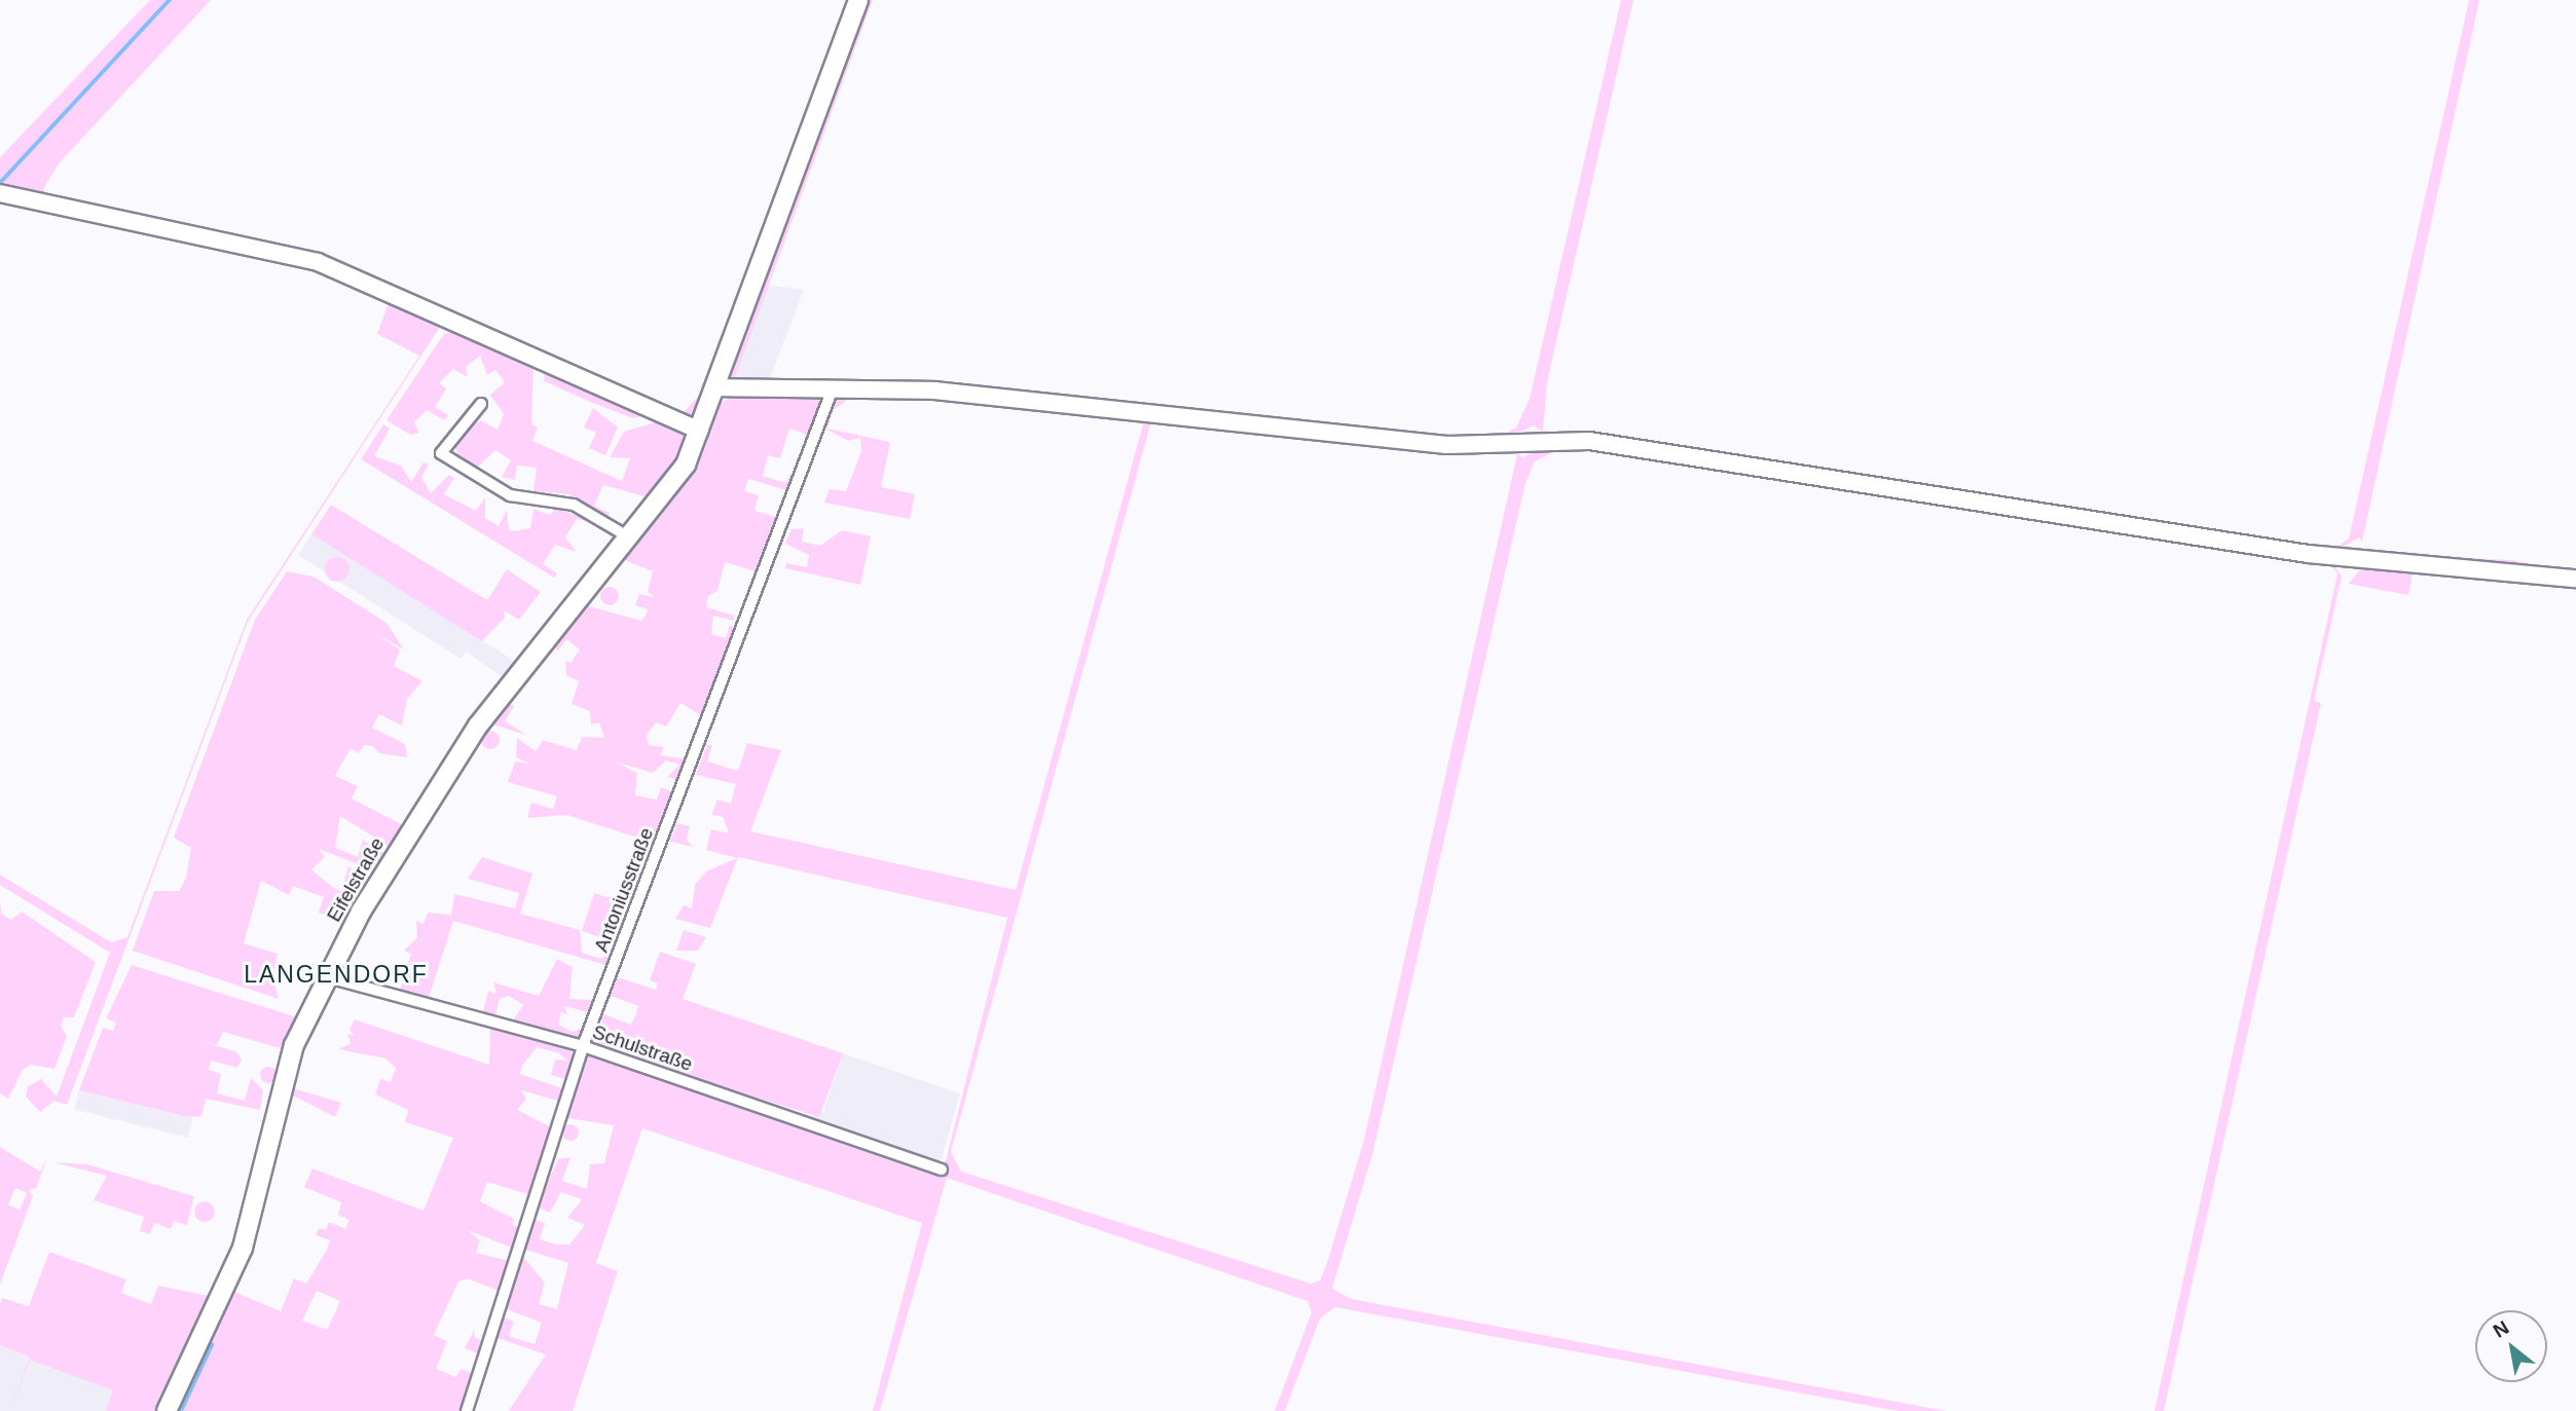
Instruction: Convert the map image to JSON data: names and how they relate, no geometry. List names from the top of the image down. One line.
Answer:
{"streets":{"main road":["Eifelstraße"],"street":["Antoniusstraße","Schulstraße"]},"crossings":[["Eifelstraße","Schulstraße"],["Antoniusstraße","Schulstraße"]],"districts":["LANGENDORF"],"north":"top left"}
